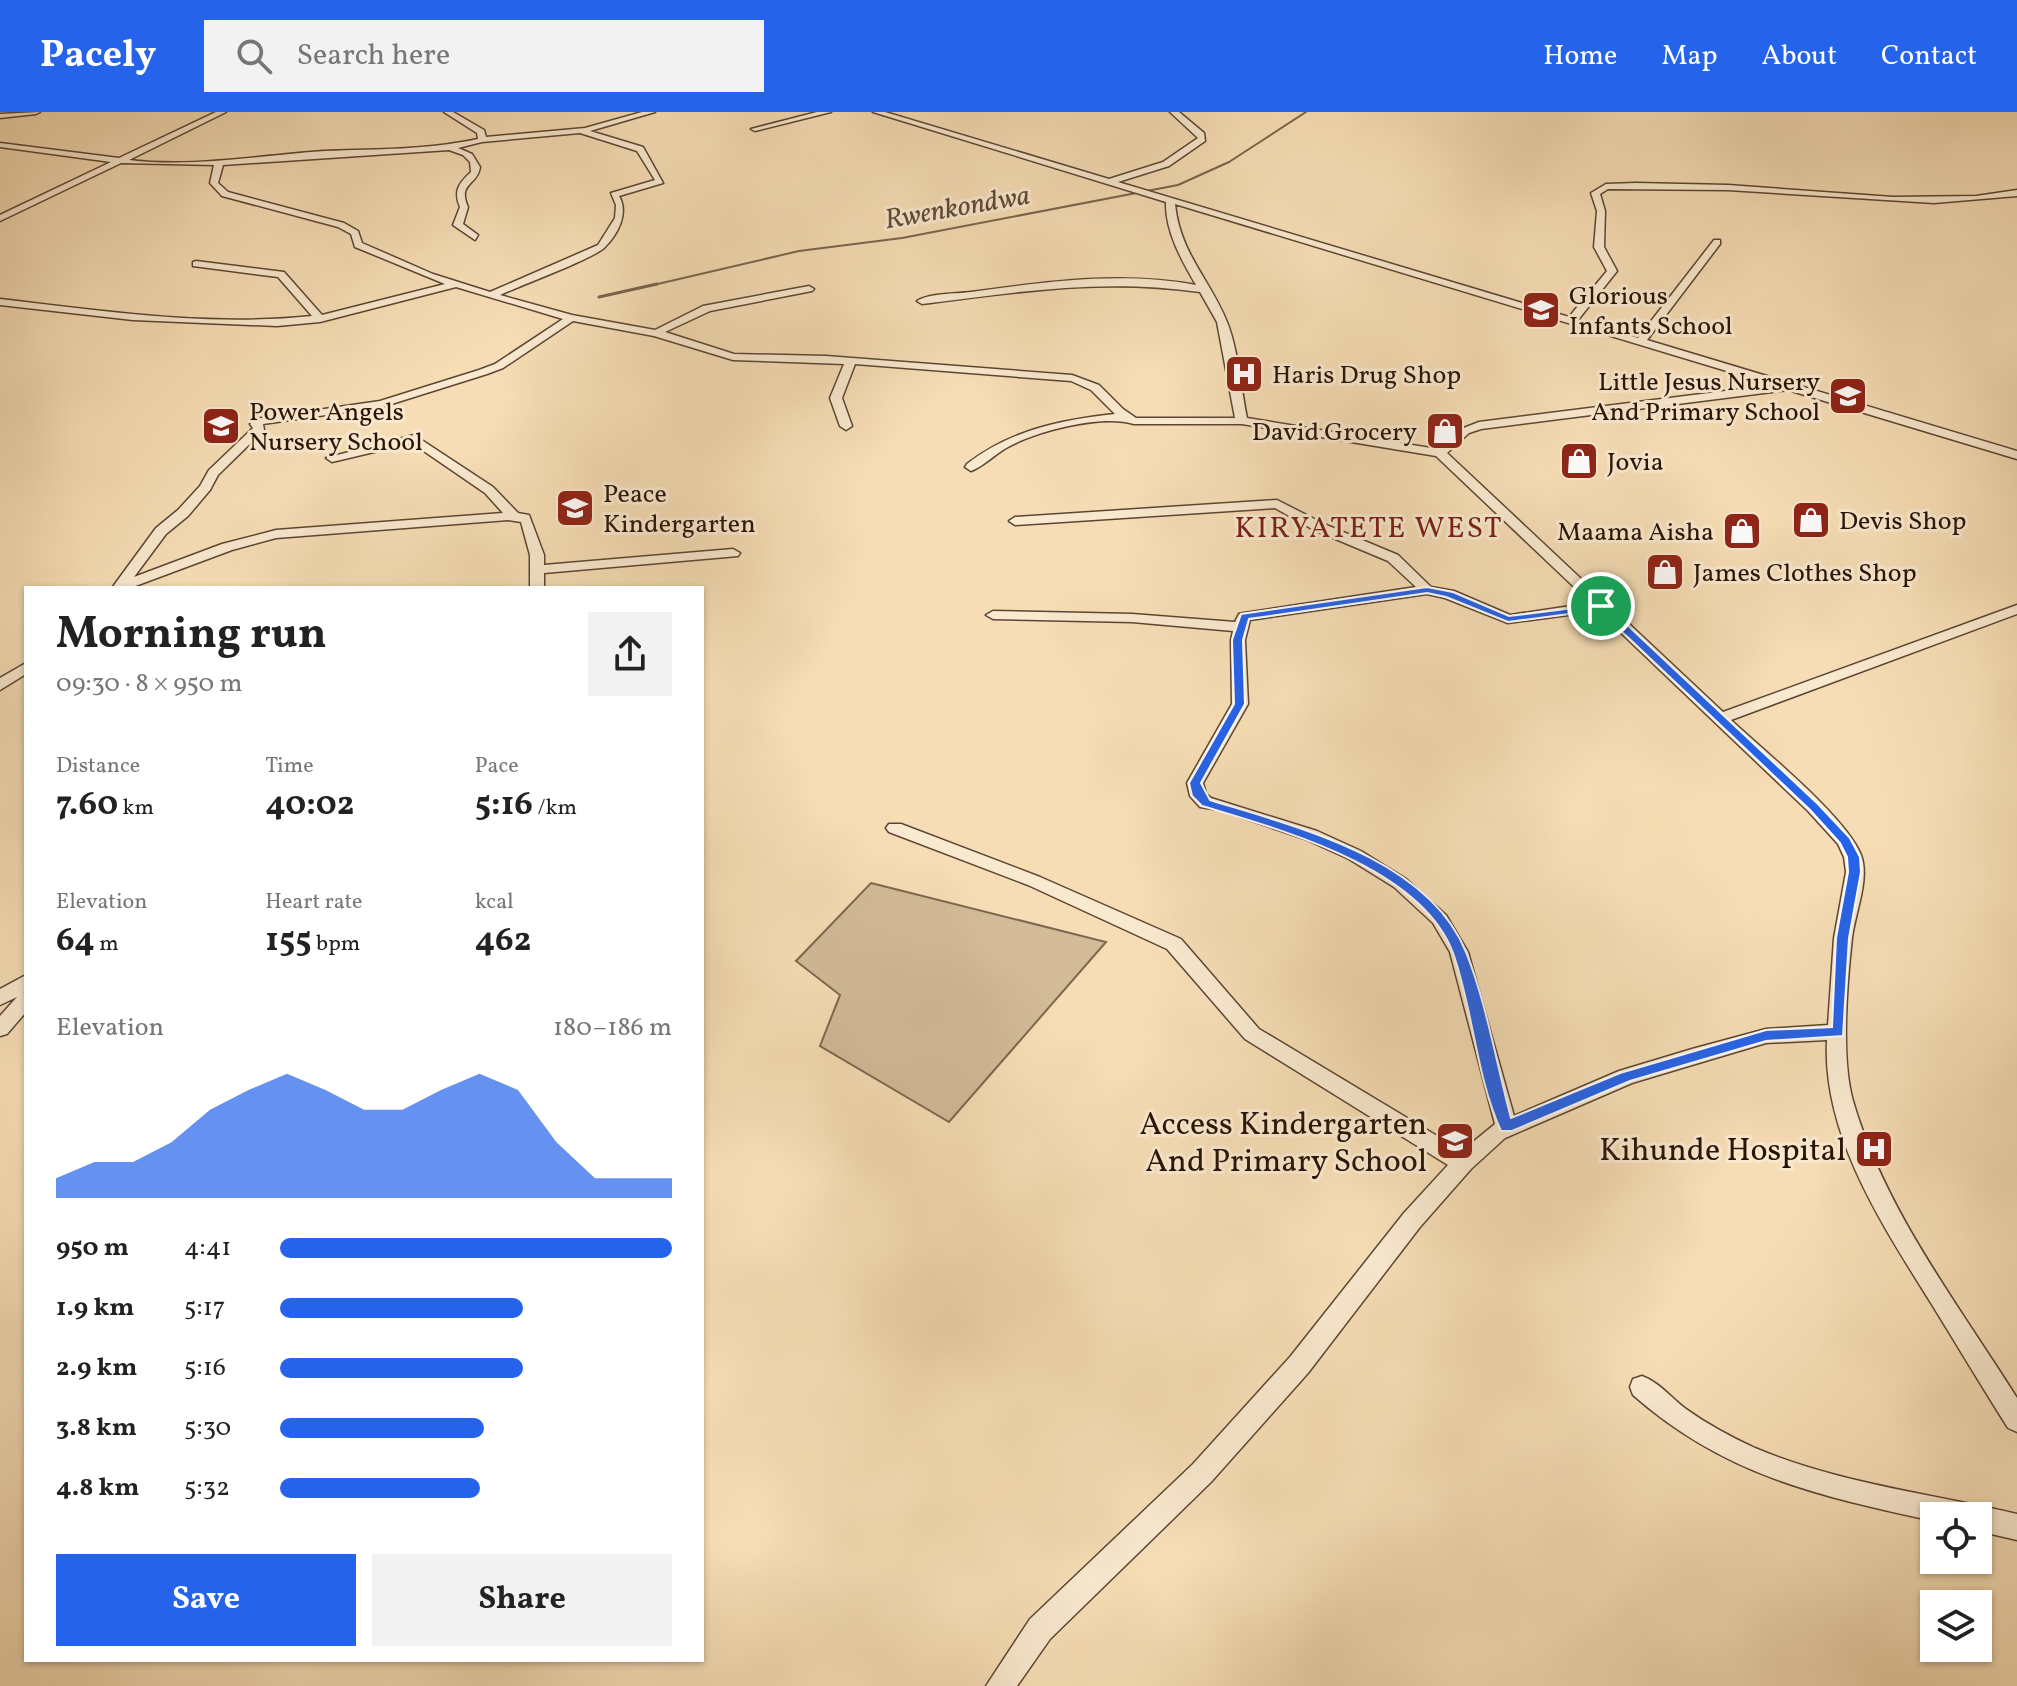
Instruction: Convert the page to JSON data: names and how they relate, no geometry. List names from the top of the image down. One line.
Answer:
{"districts":["KIRYATETE WEST"],"water":["Rwenkondwa"],"places":{"school or university":["Glorious Infants School","Little Jesus Nursery And Primary School","Power Angels Nursery School","Peace Kindergarten","Access Kindergarten And Primary School"],"hospital":["Haris Drug Shop","Kihunde Hospital"],"shop":["David Grocery","Jovia","Devis Shop","Maama Aisha","James Clothes Shop"]},"page":{"header":"Pacely","search":"Search here","nav":["Home","Map","About","Contact"],"heading":["Morning run","09:30 · 8 × 950 m"],"stats":[["Distance","7.60 km"],["Time","40:02"],["Pace","5:16 /km"],["Elevation","64 m"],["Heart rate","155 bpm"],["kcal","462"]],"chart":["Elevation","180–186 m"],"list":[{"name":"950 m","note":"4:41"},{"name":"1.9 km","note":"5:17"},{"name":"2.9 km","note":"5:16"},{"name":"3.8 km","note":"5:30"},{"name":"4.8 km","note":"5:32"}],"buttons":["Save","Share"]}}
